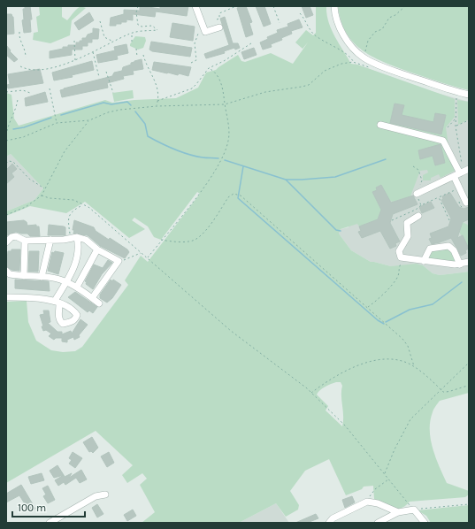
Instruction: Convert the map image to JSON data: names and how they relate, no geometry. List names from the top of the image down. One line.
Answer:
{"scale_bar":"100 m"}
